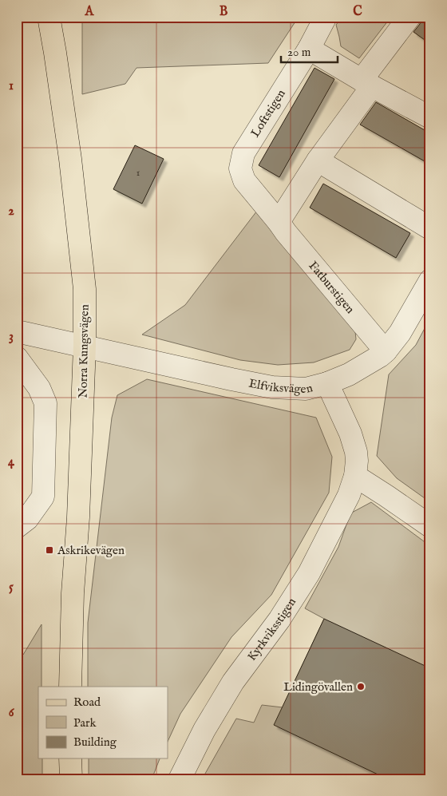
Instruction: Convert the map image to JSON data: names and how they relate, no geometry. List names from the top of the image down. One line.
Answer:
{"streets":{"main road":["Norra Kungsvägen"],"street":["Loftstigen","Fatburstigen","Elfviksvägen","Kyrkviksstigen"]},"crossings":[["Loftstigen","Fatburstigen"],["Fatburstigen","Elfviksvägen"],["Norra Kungsvägen","Elfviksvägen"],["Elfviksvägen","Kyrkviksstigen"]],"places":{"transit":["Askrikevägen"],"other":["Lidingövallen"]},"house_numbers":["1"],"legend":["Road","Park","Building"],"scale_bar":"20 m","grid":{"columns":["A","B","C"],"rows":["1","2","3","4","5","6"]}}
